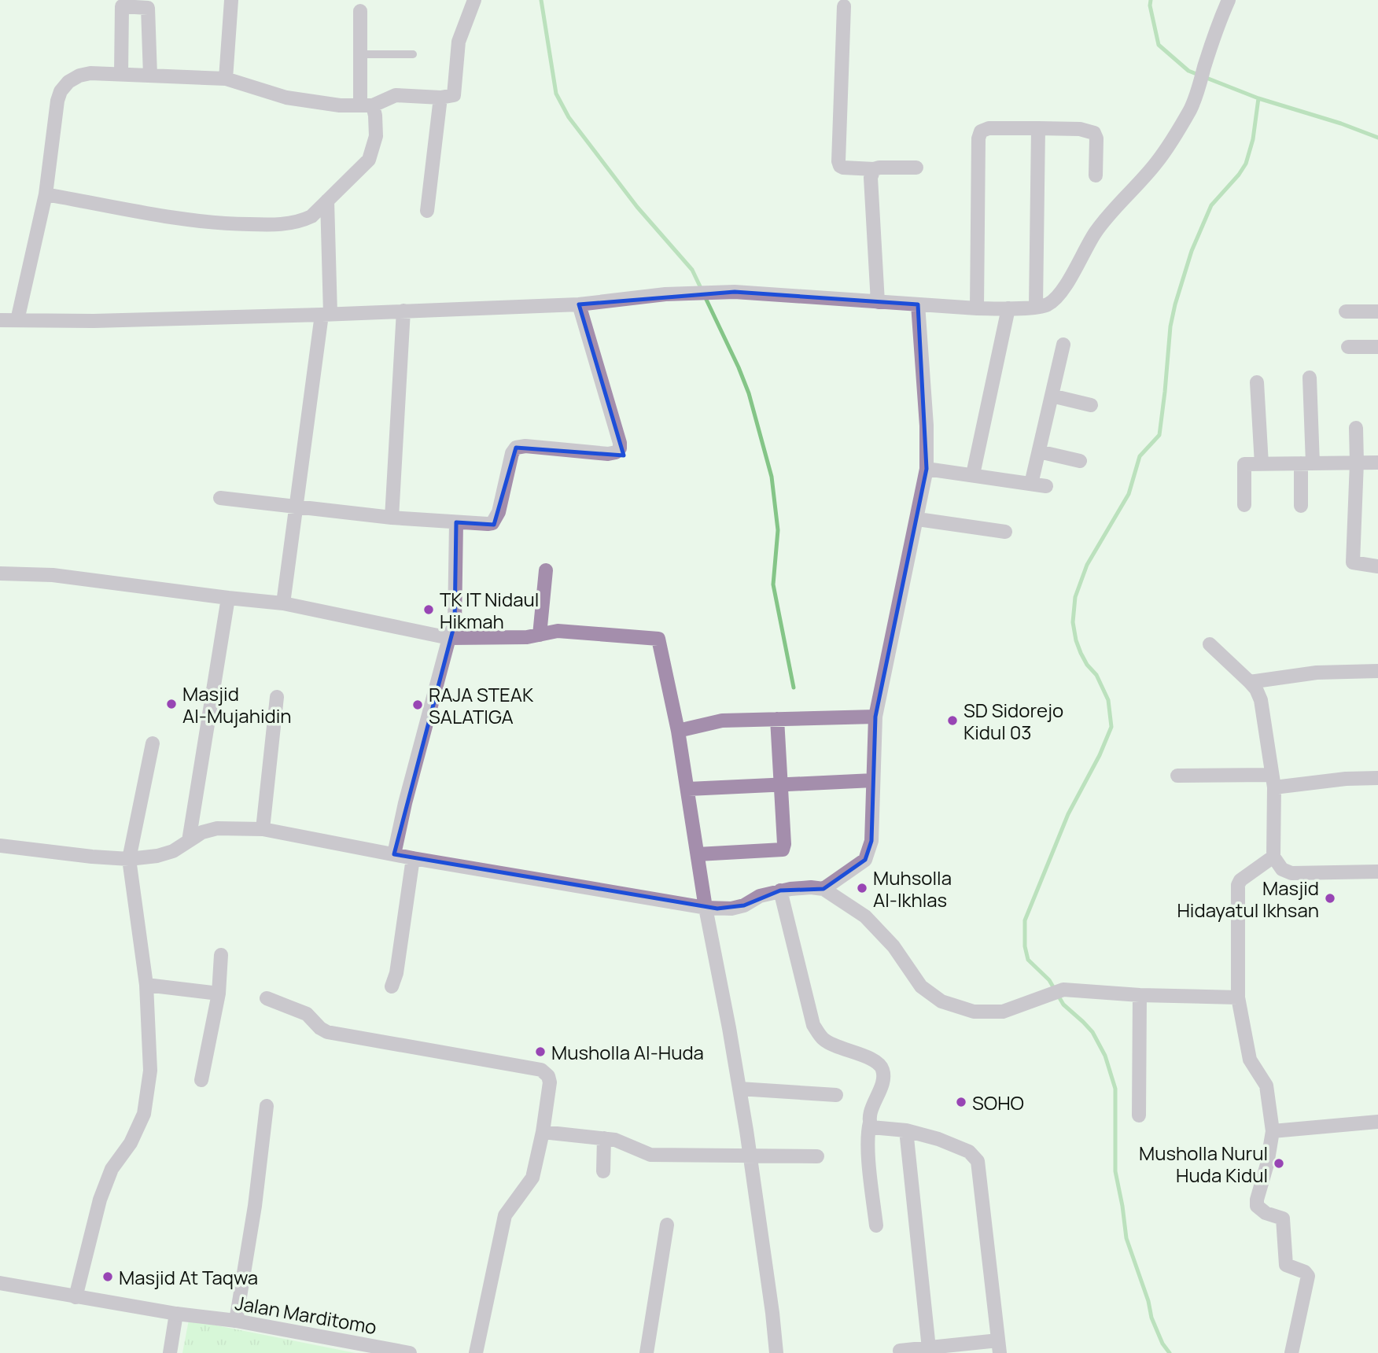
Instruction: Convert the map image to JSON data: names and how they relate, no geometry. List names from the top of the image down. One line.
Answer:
{"streets":{"street":["Jalan Marditomo"]},"places":["TK IT Nidaul Hikmah","Masjid Al-Mujahidin","RAJA STEAK SALATIGA","SD Sidorejo Kidul 03","Muhsolla Al-Ikhlas","Masjid Hidayatul Ikhsan","Musholla Al-Huda","SOHO","Musholla Nurul Huda Kidul","Masjid At Taqwa"]}
